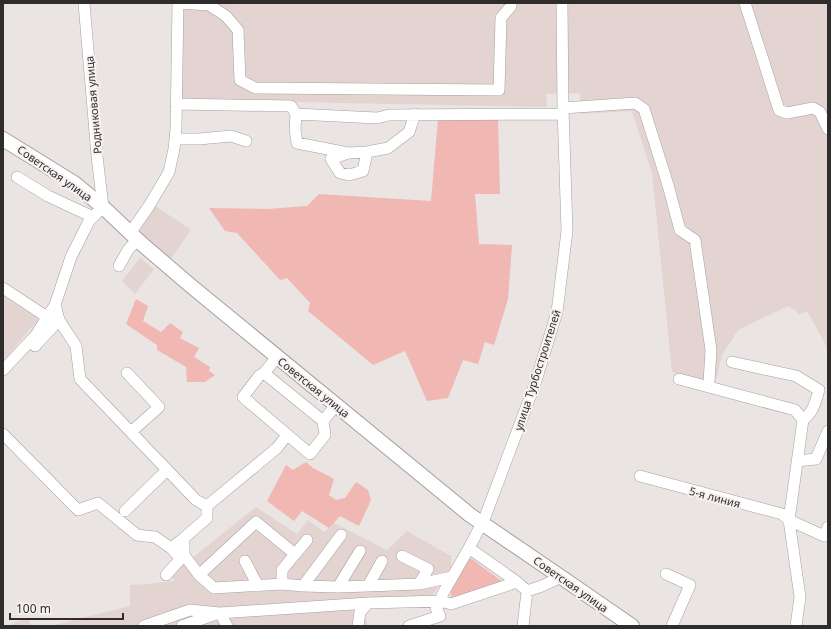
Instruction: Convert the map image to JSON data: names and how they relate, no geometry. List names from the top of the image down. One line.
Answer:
{"streets":{"main road":["Советская улица"],"street":["Родниковая улица","улица Турбостроителей","5-я линия"]},"crossings":[["Родниковая улица","Советская улица"],["Советская улица","улица Турбостроителей"]],"scale_bar":"100 m"}
